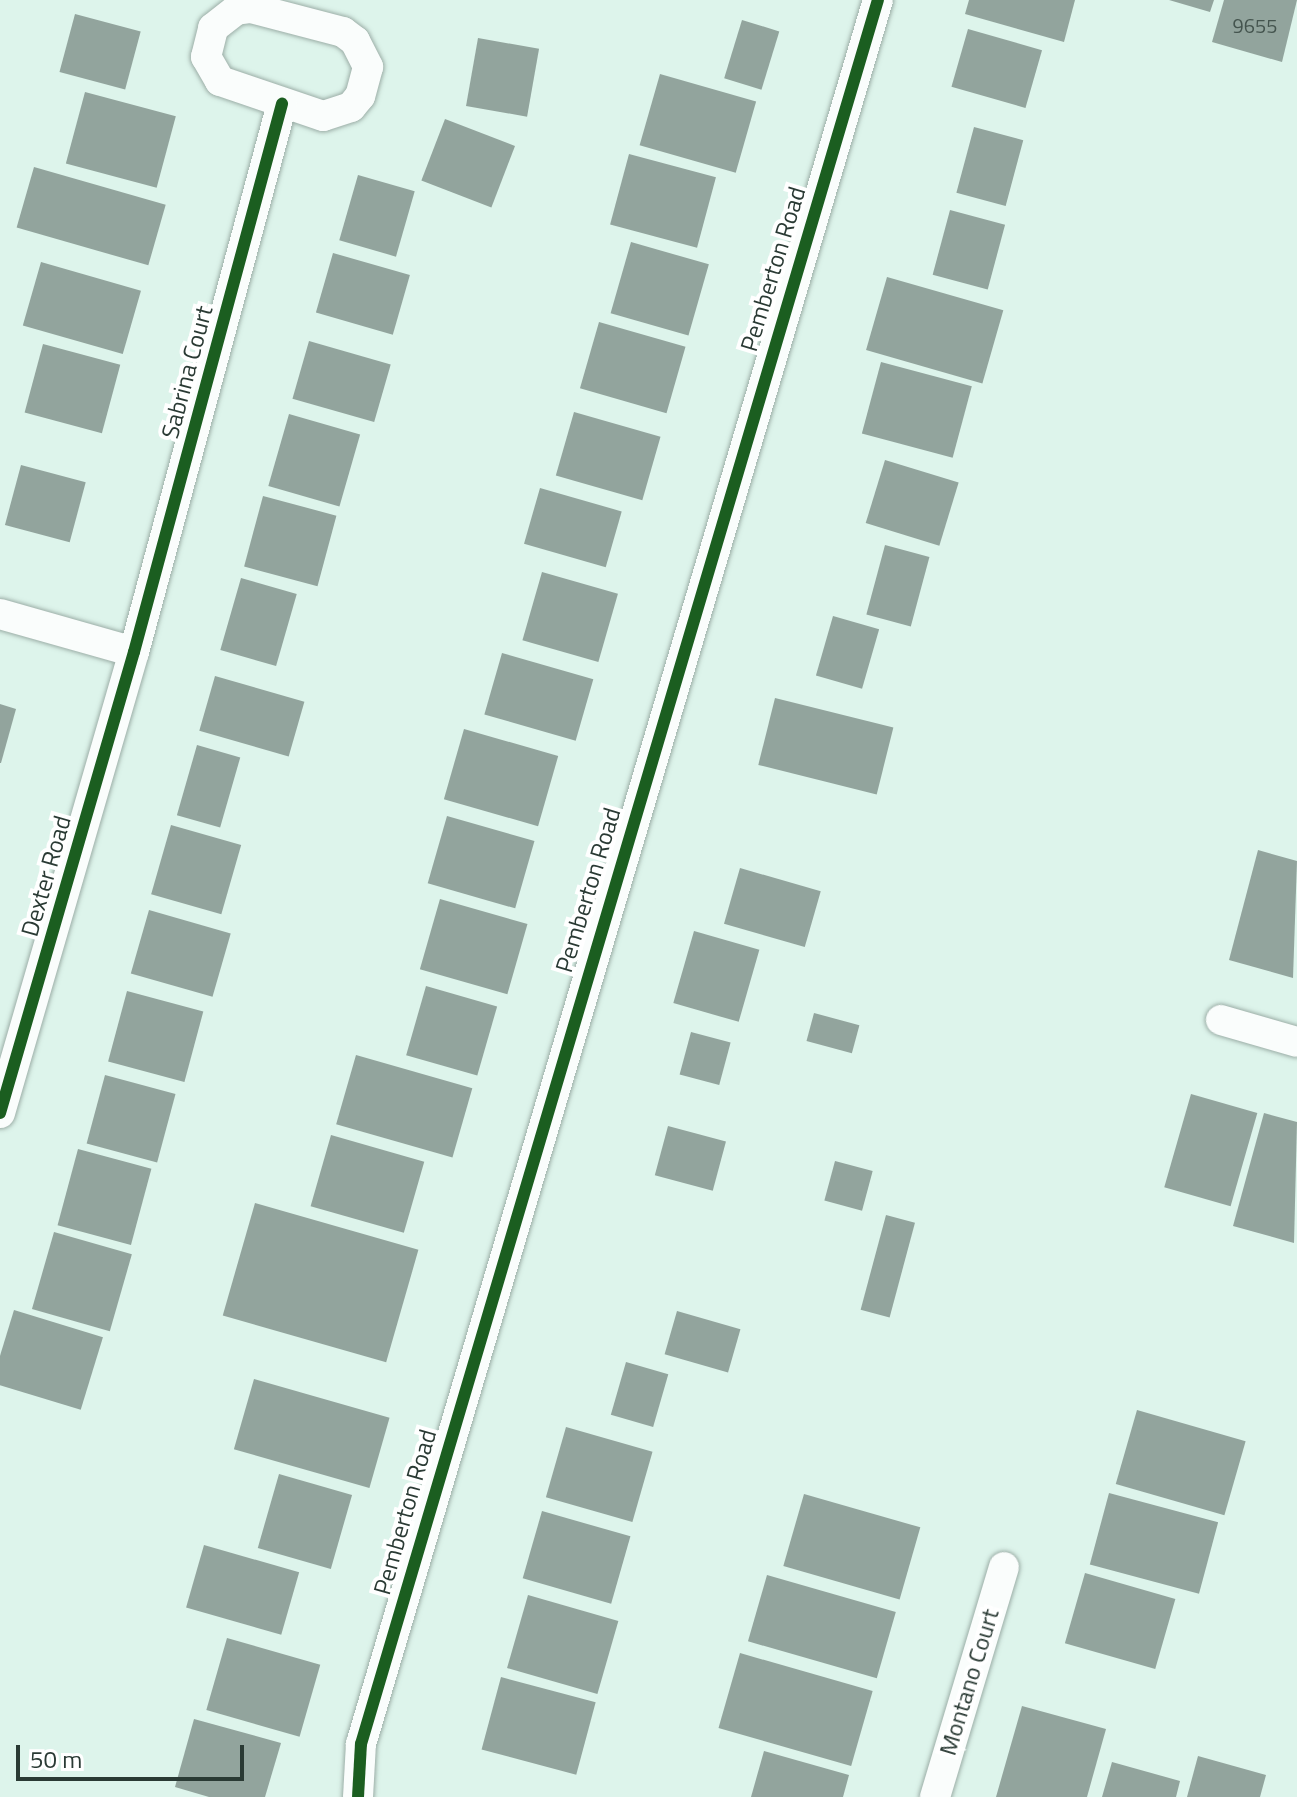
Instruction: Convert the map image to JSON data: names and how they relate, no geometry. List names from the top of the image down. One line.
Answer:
{"streets":{"street":["Pemberton Road","Sabrina Court","Dexter Road","Montano Court"]},"crossings":[["Sabrina Court","Dexter Road"]],"house_numbers":["9655"],"scale_bar":"50 m"}
